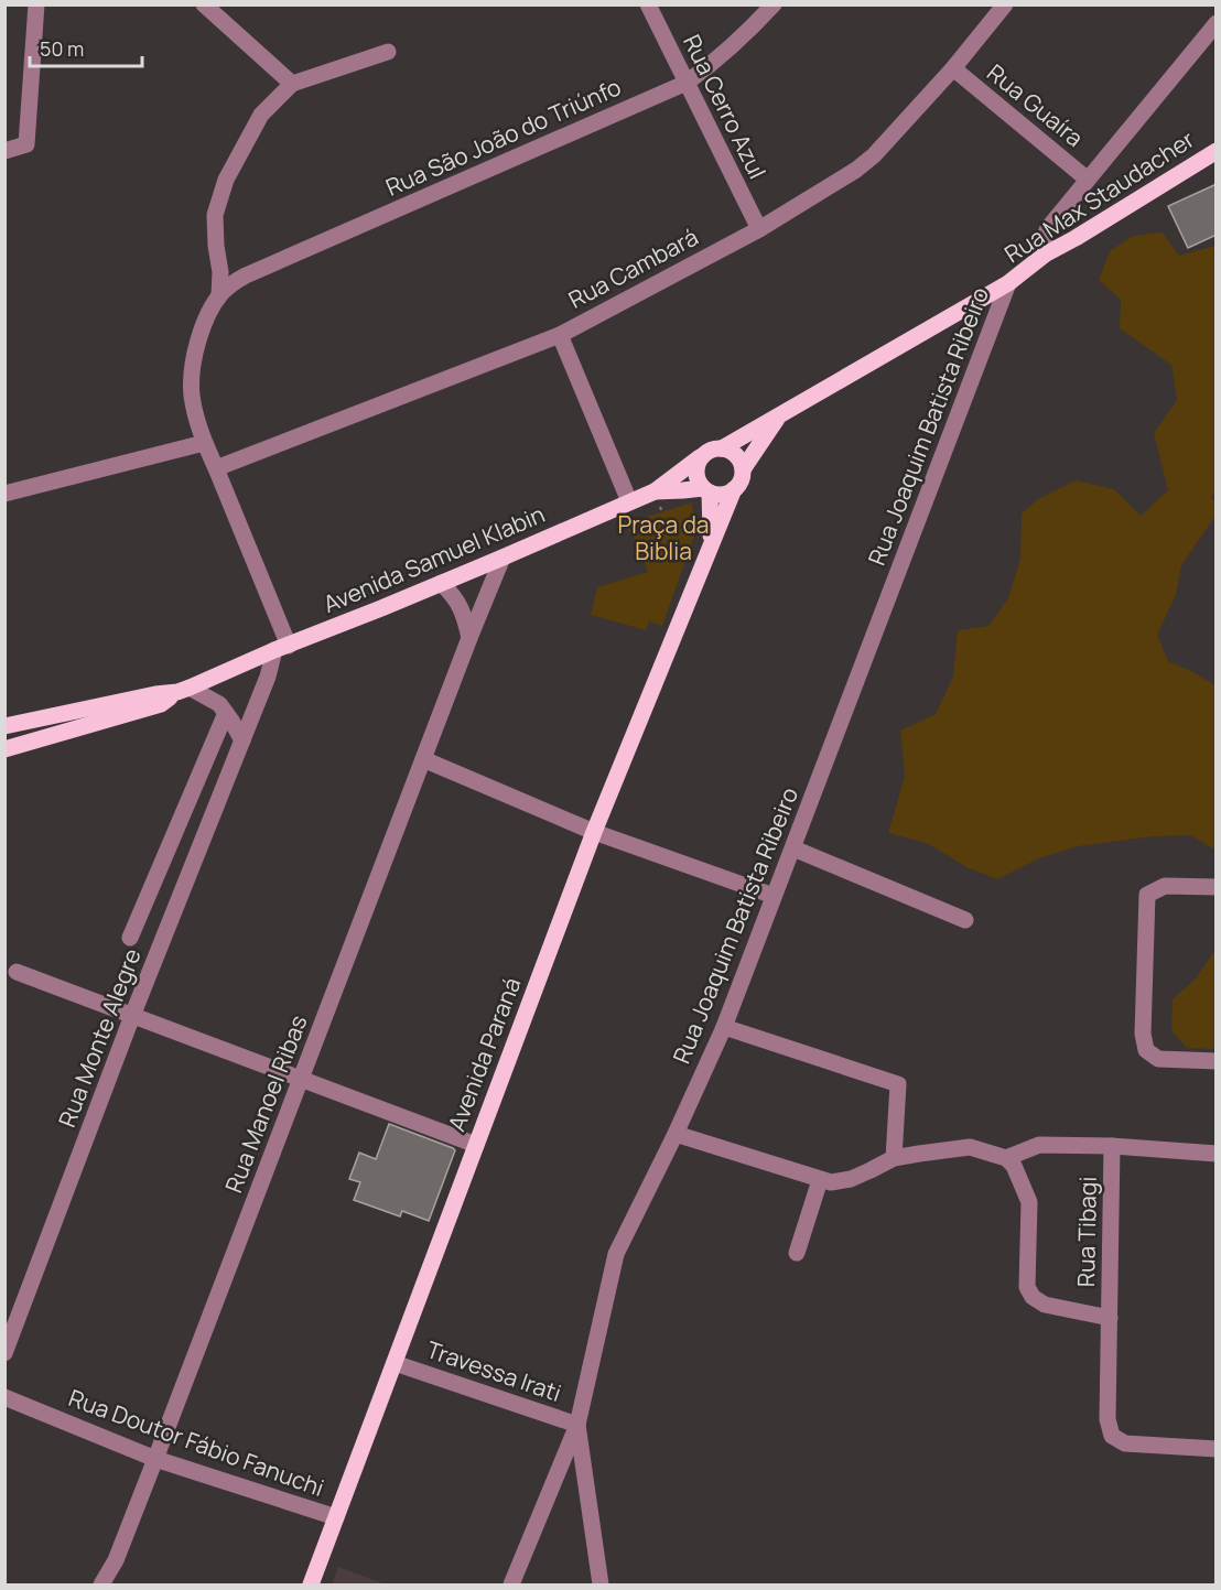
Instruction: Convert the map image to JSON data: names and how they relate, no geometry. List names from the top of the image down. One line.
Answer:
{"streets":{"main road":["Rua Max Staudacher","Avenida Samuel Klabin","Avenida Paraná"],"street":["Rua Guaíra","Rua Cerro Azul","Rua São João do Triúnfo","Rua Cambará","Rua Joaquim Batista Ribeiro","Rua Monte Alegre","Rua Manoel Ribas","Rua Tibagi","Travessa Irati","Rua Doutor Fábio Fanuchi"]},"crossings":[["Rua Guaíra","Rua Cambará"],["Rua Cerro Azul","Rua São João do Triúnfo"],["Rua Cerro Azul","Rua Cambará"],["Rua Max Staudacher","Rua Joaquim Batista Ribeiro"],["Rua Joaquim Batista Ribeiro","Travessa Irati"],["Avenida Samuel Klabin","Rua Monte Alegre"],["Avenida Samuel Klabin","Avenida Paraná"],["Avenida Samuel Klabin","Rua Manoel Ribas"],["Avenida Paraná","Travessa Irati"],["Avenida Paraná","Rua Doutor Fábio Fanuchi"],["Rua Manoel Ribas","Rua Doutor Fábio Fanuchi"]],"parks":["Praça da Biblia"],"scale_bar":"50 m"}
